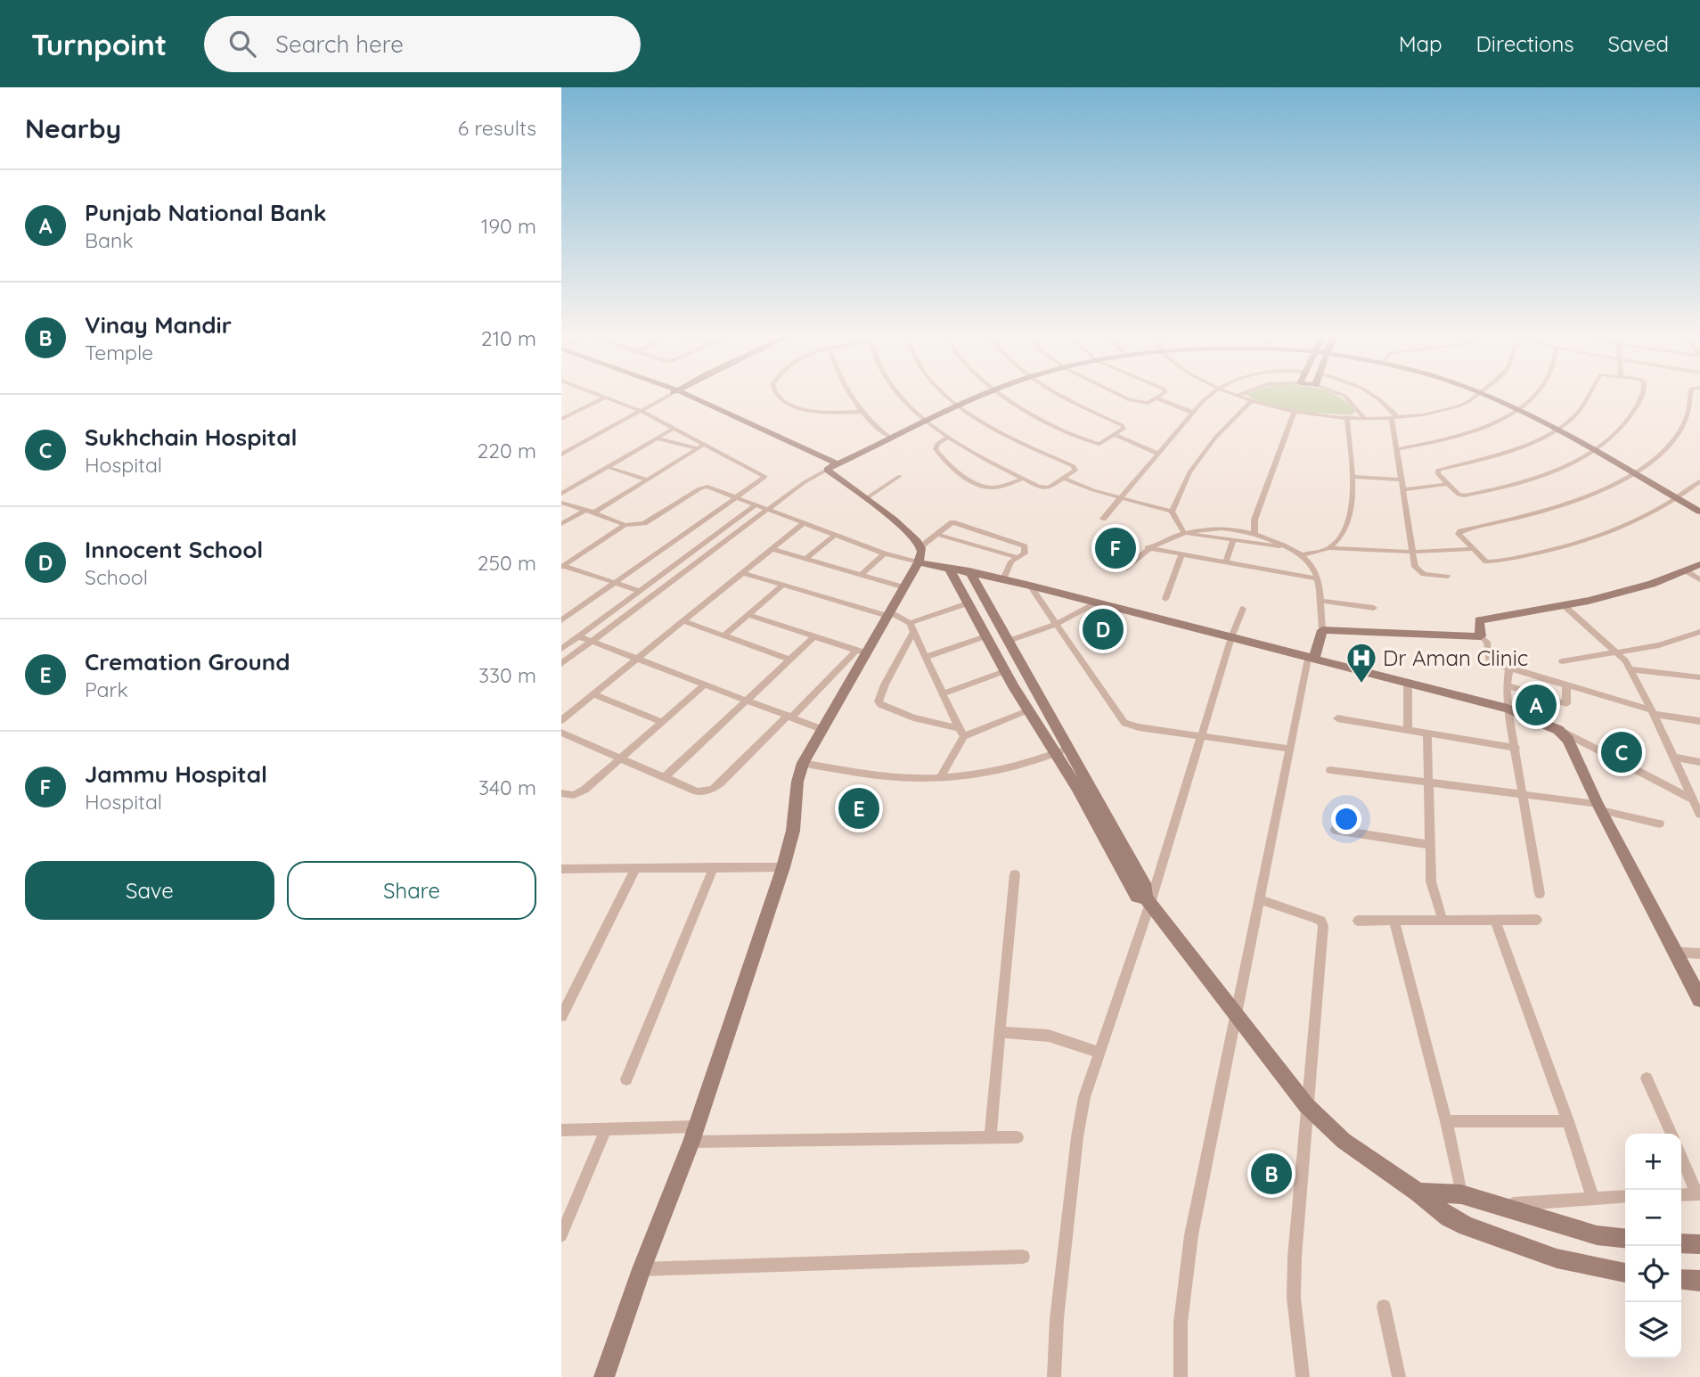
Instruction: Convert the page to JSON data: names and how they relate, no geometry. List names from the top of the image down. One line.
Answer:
{"places":{"hospital":["Dr Aman Clinic"]},"page":{"header":"Turnpoint","search":"Search here","nav":["Map","Directions","Saved"],"heading":["Nearby","6 results"],"list":[{"mark":"A","name":"Punjab National Bank","note":"Bank","value":"190 m"},{"mark":"B","name":"Vinay Mandir","note":"Temple","value":"210 m"},{"mark":"C","name":"Sukhchain Hospital","note":"Hospital","value":"220 m"},{"mark":"D","name":"Innocent School","note":"School","value":"250 m"},{"mark":"E","name":"Cremation Ground","note":"Park","value":"330 m"},{"mark":"F","name":"Jammu Hospital","note":"Hospital","value":"340 m"}],"pins":["F","D","A","C","E","B"],"buttons":["Save","Share"],"map_buttons":["+","−"]}}
